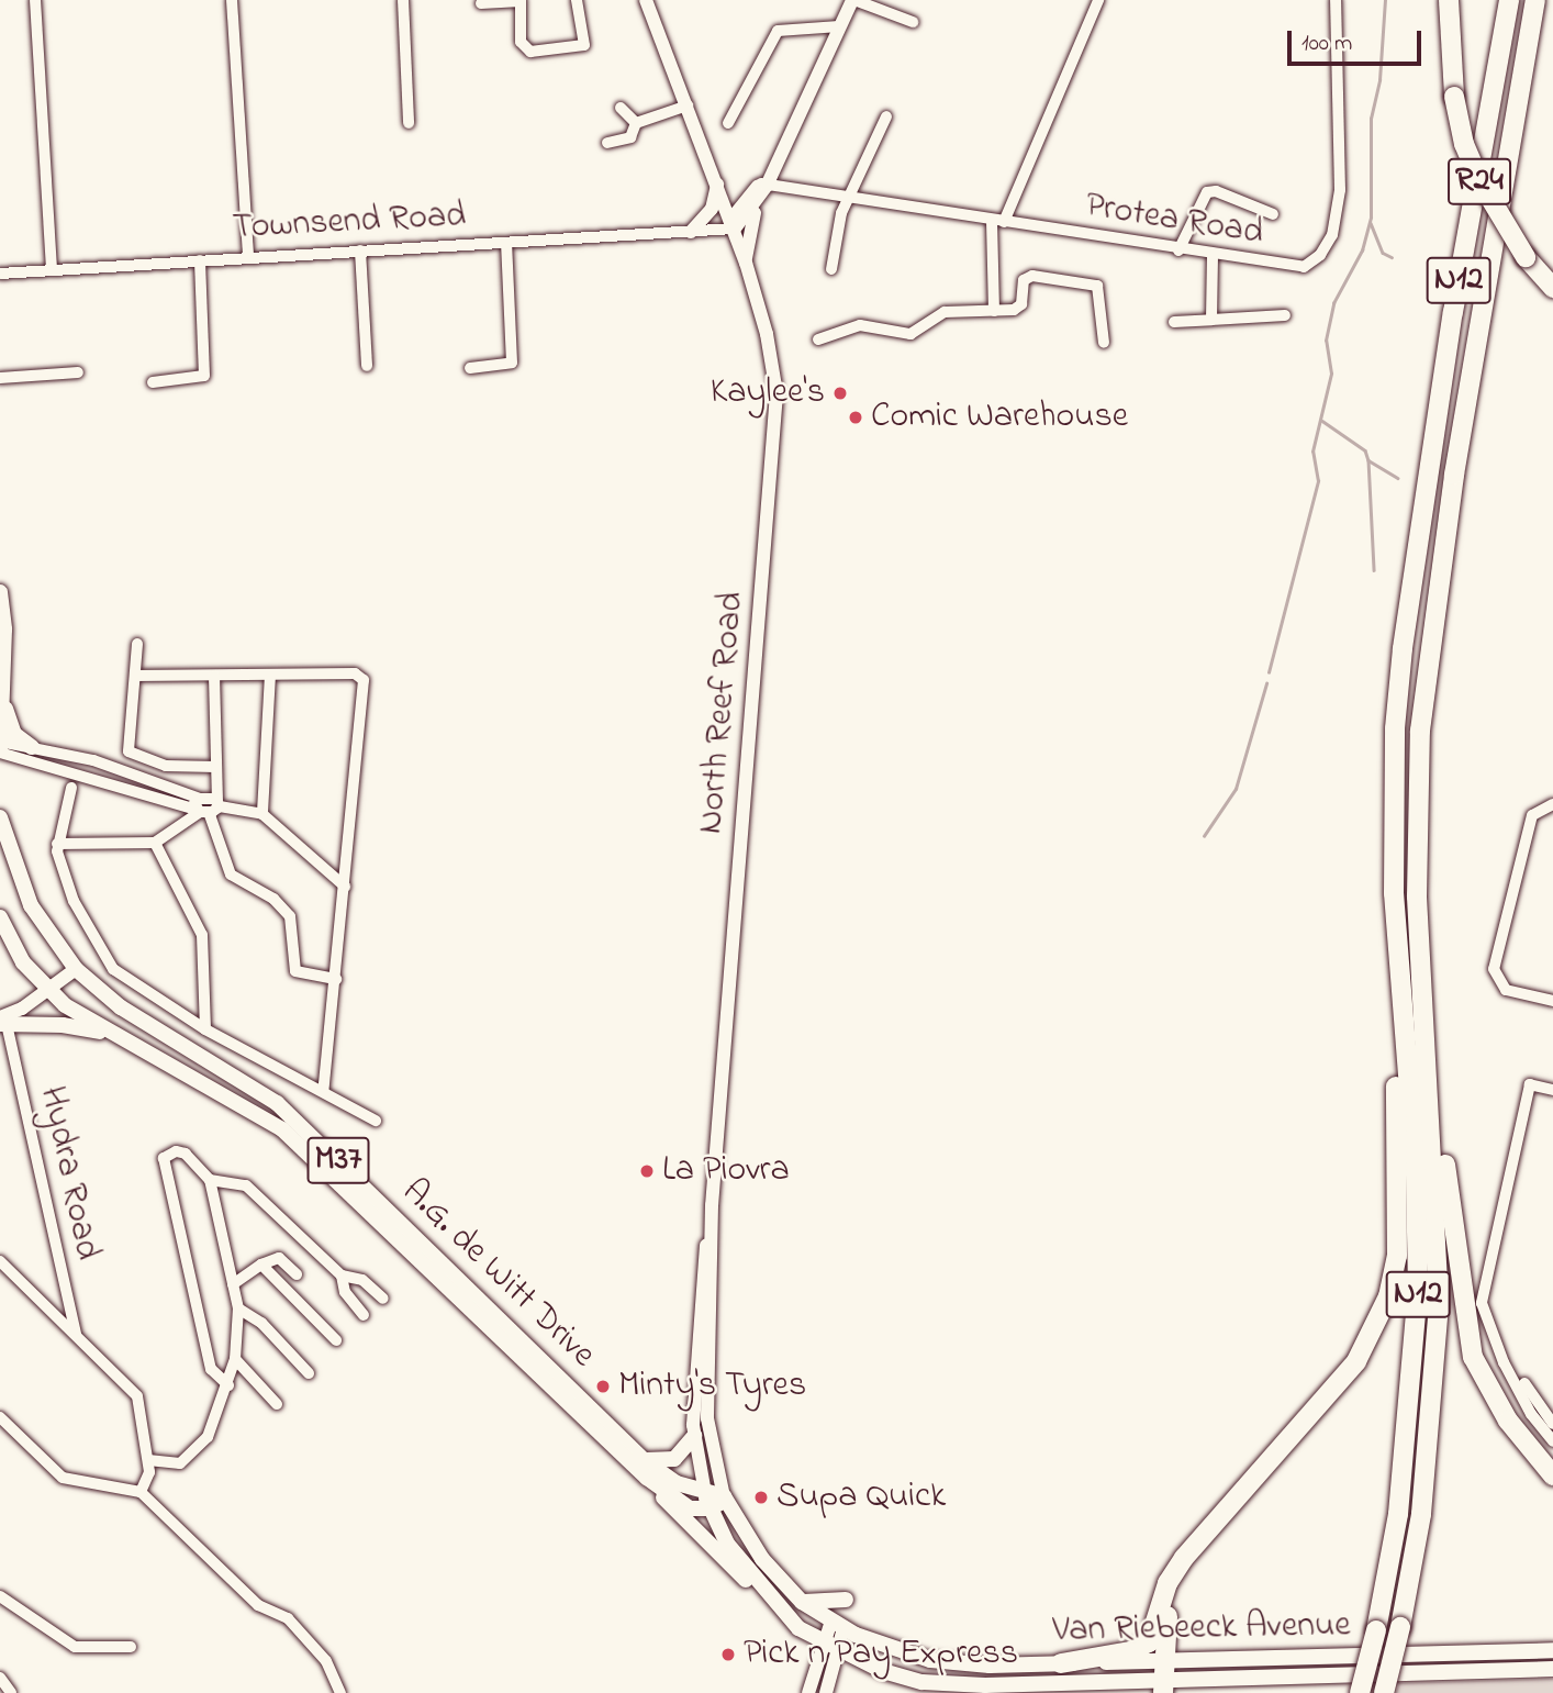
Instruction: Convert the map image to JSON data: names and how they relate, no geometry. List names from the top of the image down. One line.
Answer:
{"streets":{"highway":["R24","N12"],"main road":["North Reef Road","M37","A.G. de Witt Drive","Van Riebeeck Avenue"],"street":["Protea Road","Townsend Road","Hydra Road"]},"crossings":[["Townsend Road","North Reef Road"],["North Reef Road","A.G. de Witt Drive"],["North Reef Road","Van Riebeeck Avenue"]],"places":["Kaylee's","Comic Warehouse","La Piovra","Minty's Tyres","Supa Quick","Pick n Pay Express"],"scale_bar":"100 m"}
